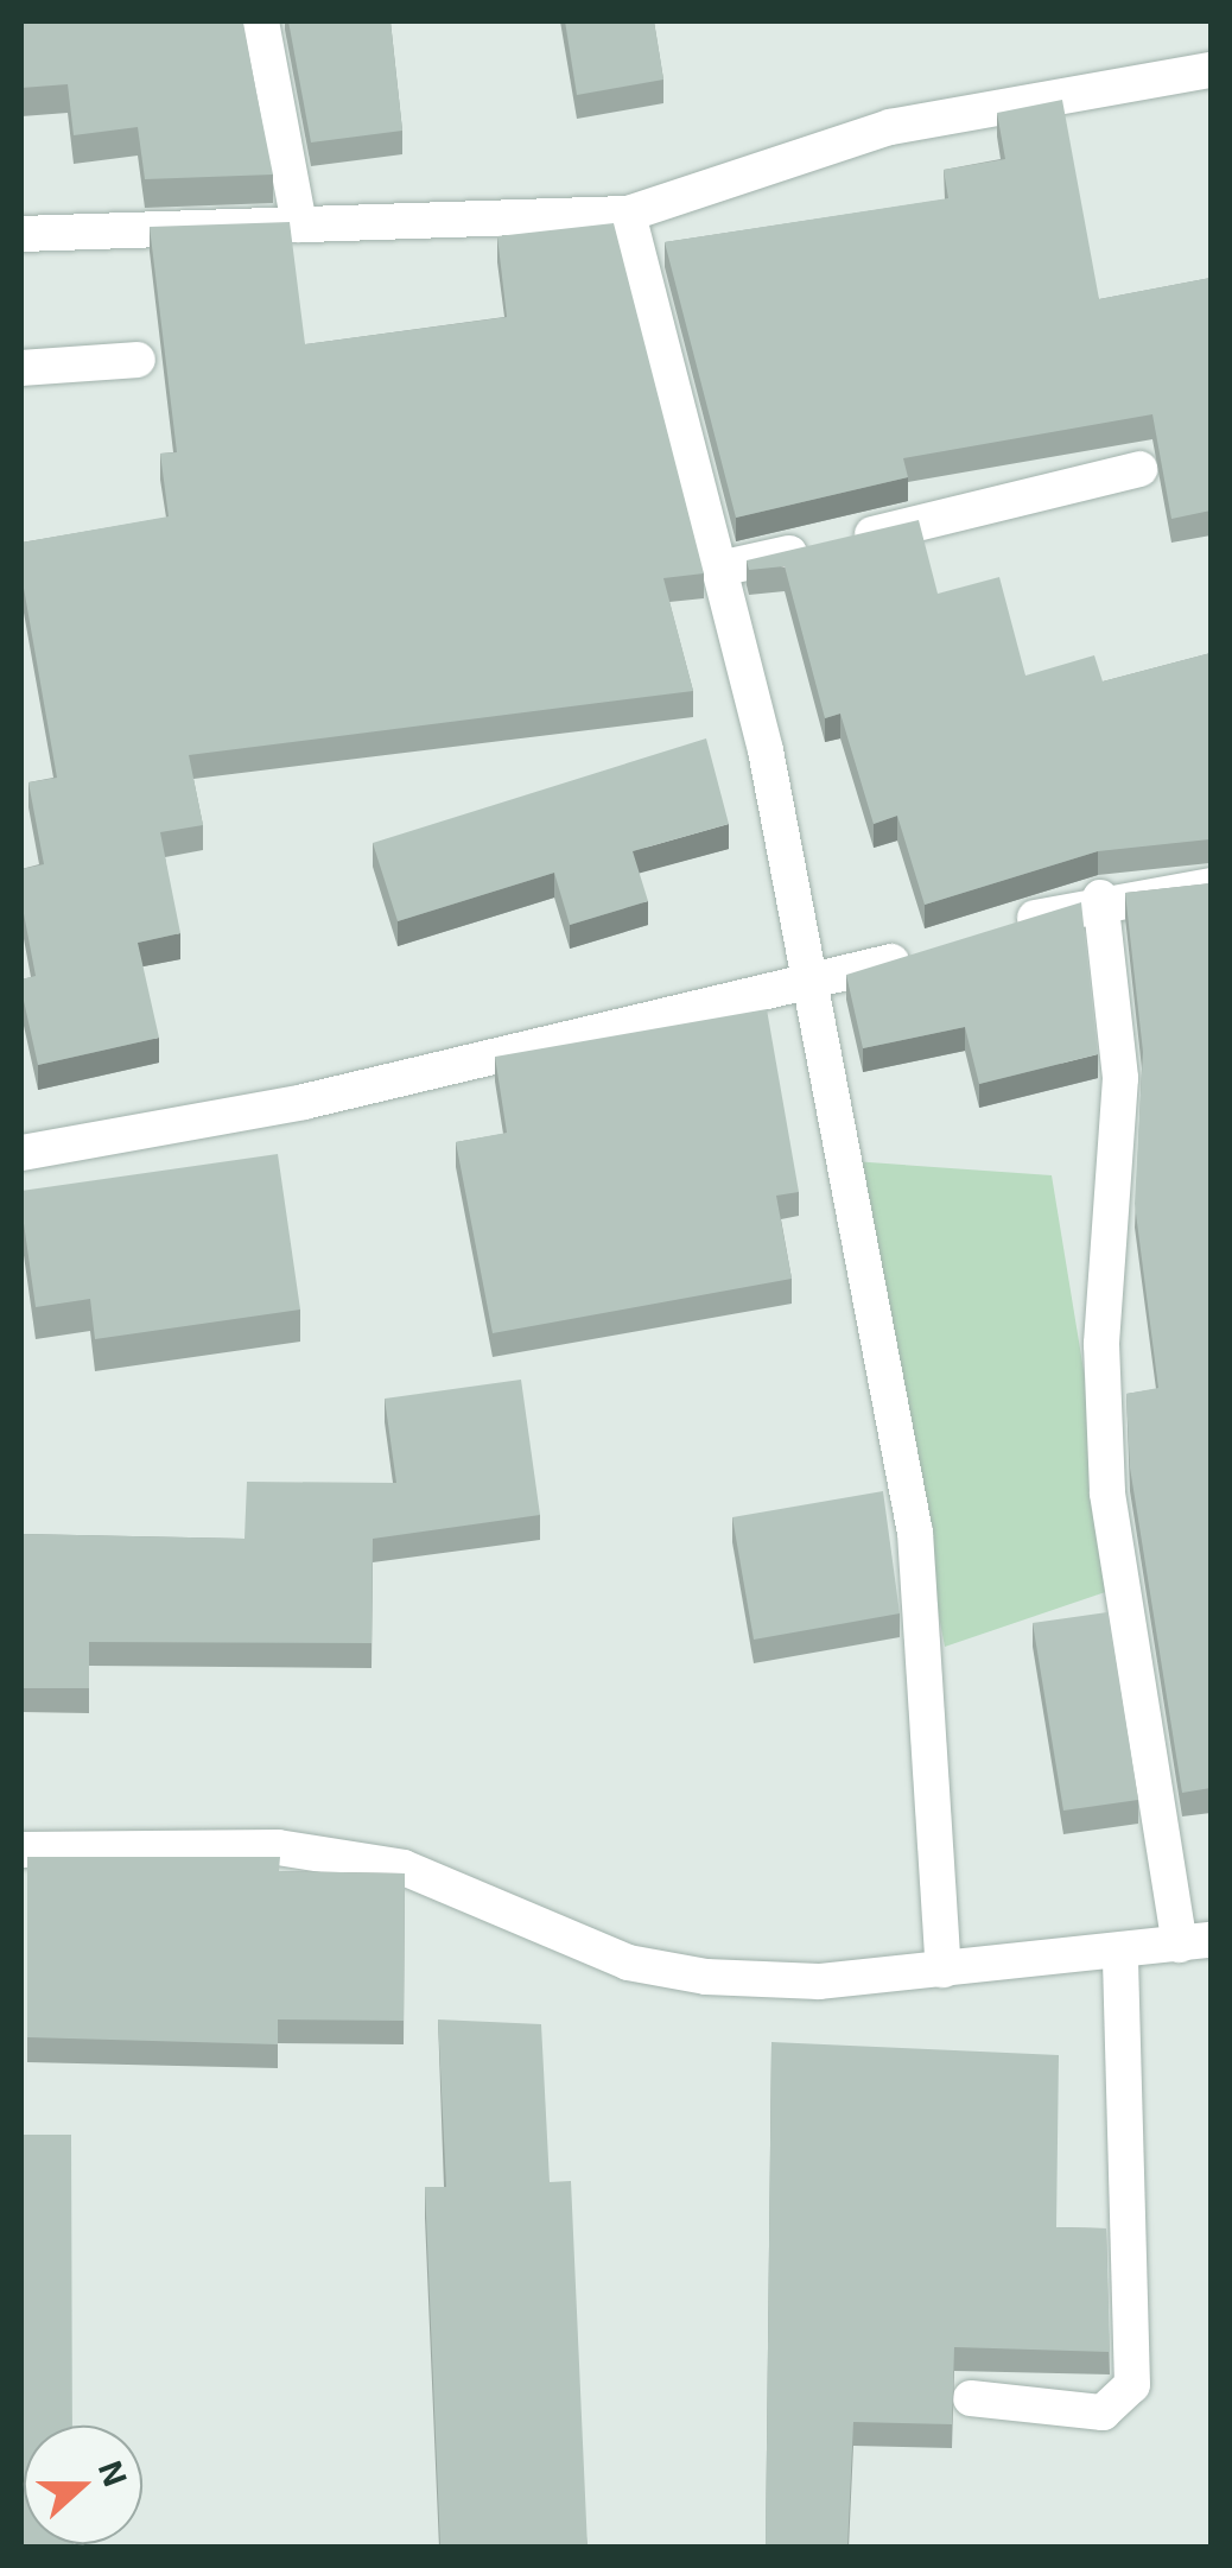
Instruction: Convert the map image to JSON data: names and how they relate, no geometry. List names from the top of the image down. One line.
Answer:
{"north":"right"}
